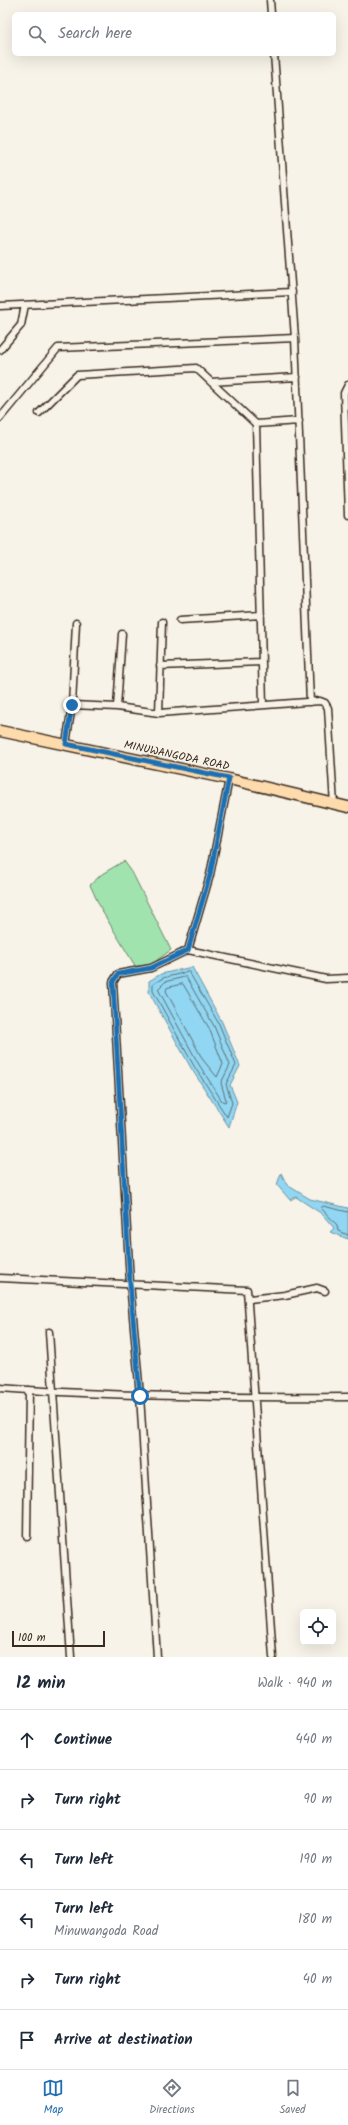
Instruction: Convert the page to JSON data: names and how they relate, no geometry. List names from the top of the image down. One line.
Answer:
{"streets":{"main road":["MINUWANGODA ROAD"]},"scale_bar":"100 m","page":{"search":"Search here","scale":"100 m","heading":["12 min","Walk · 940 m"],"list":[["Continue","440 m"],["Turn right","90 m"],["Turn left","190 m"],["Turn left","Minuwangoda Road","180 m"],["Turn right","40 m"],"Arrive at destination"],"nav":["Map","Directions","Saved"]}}
